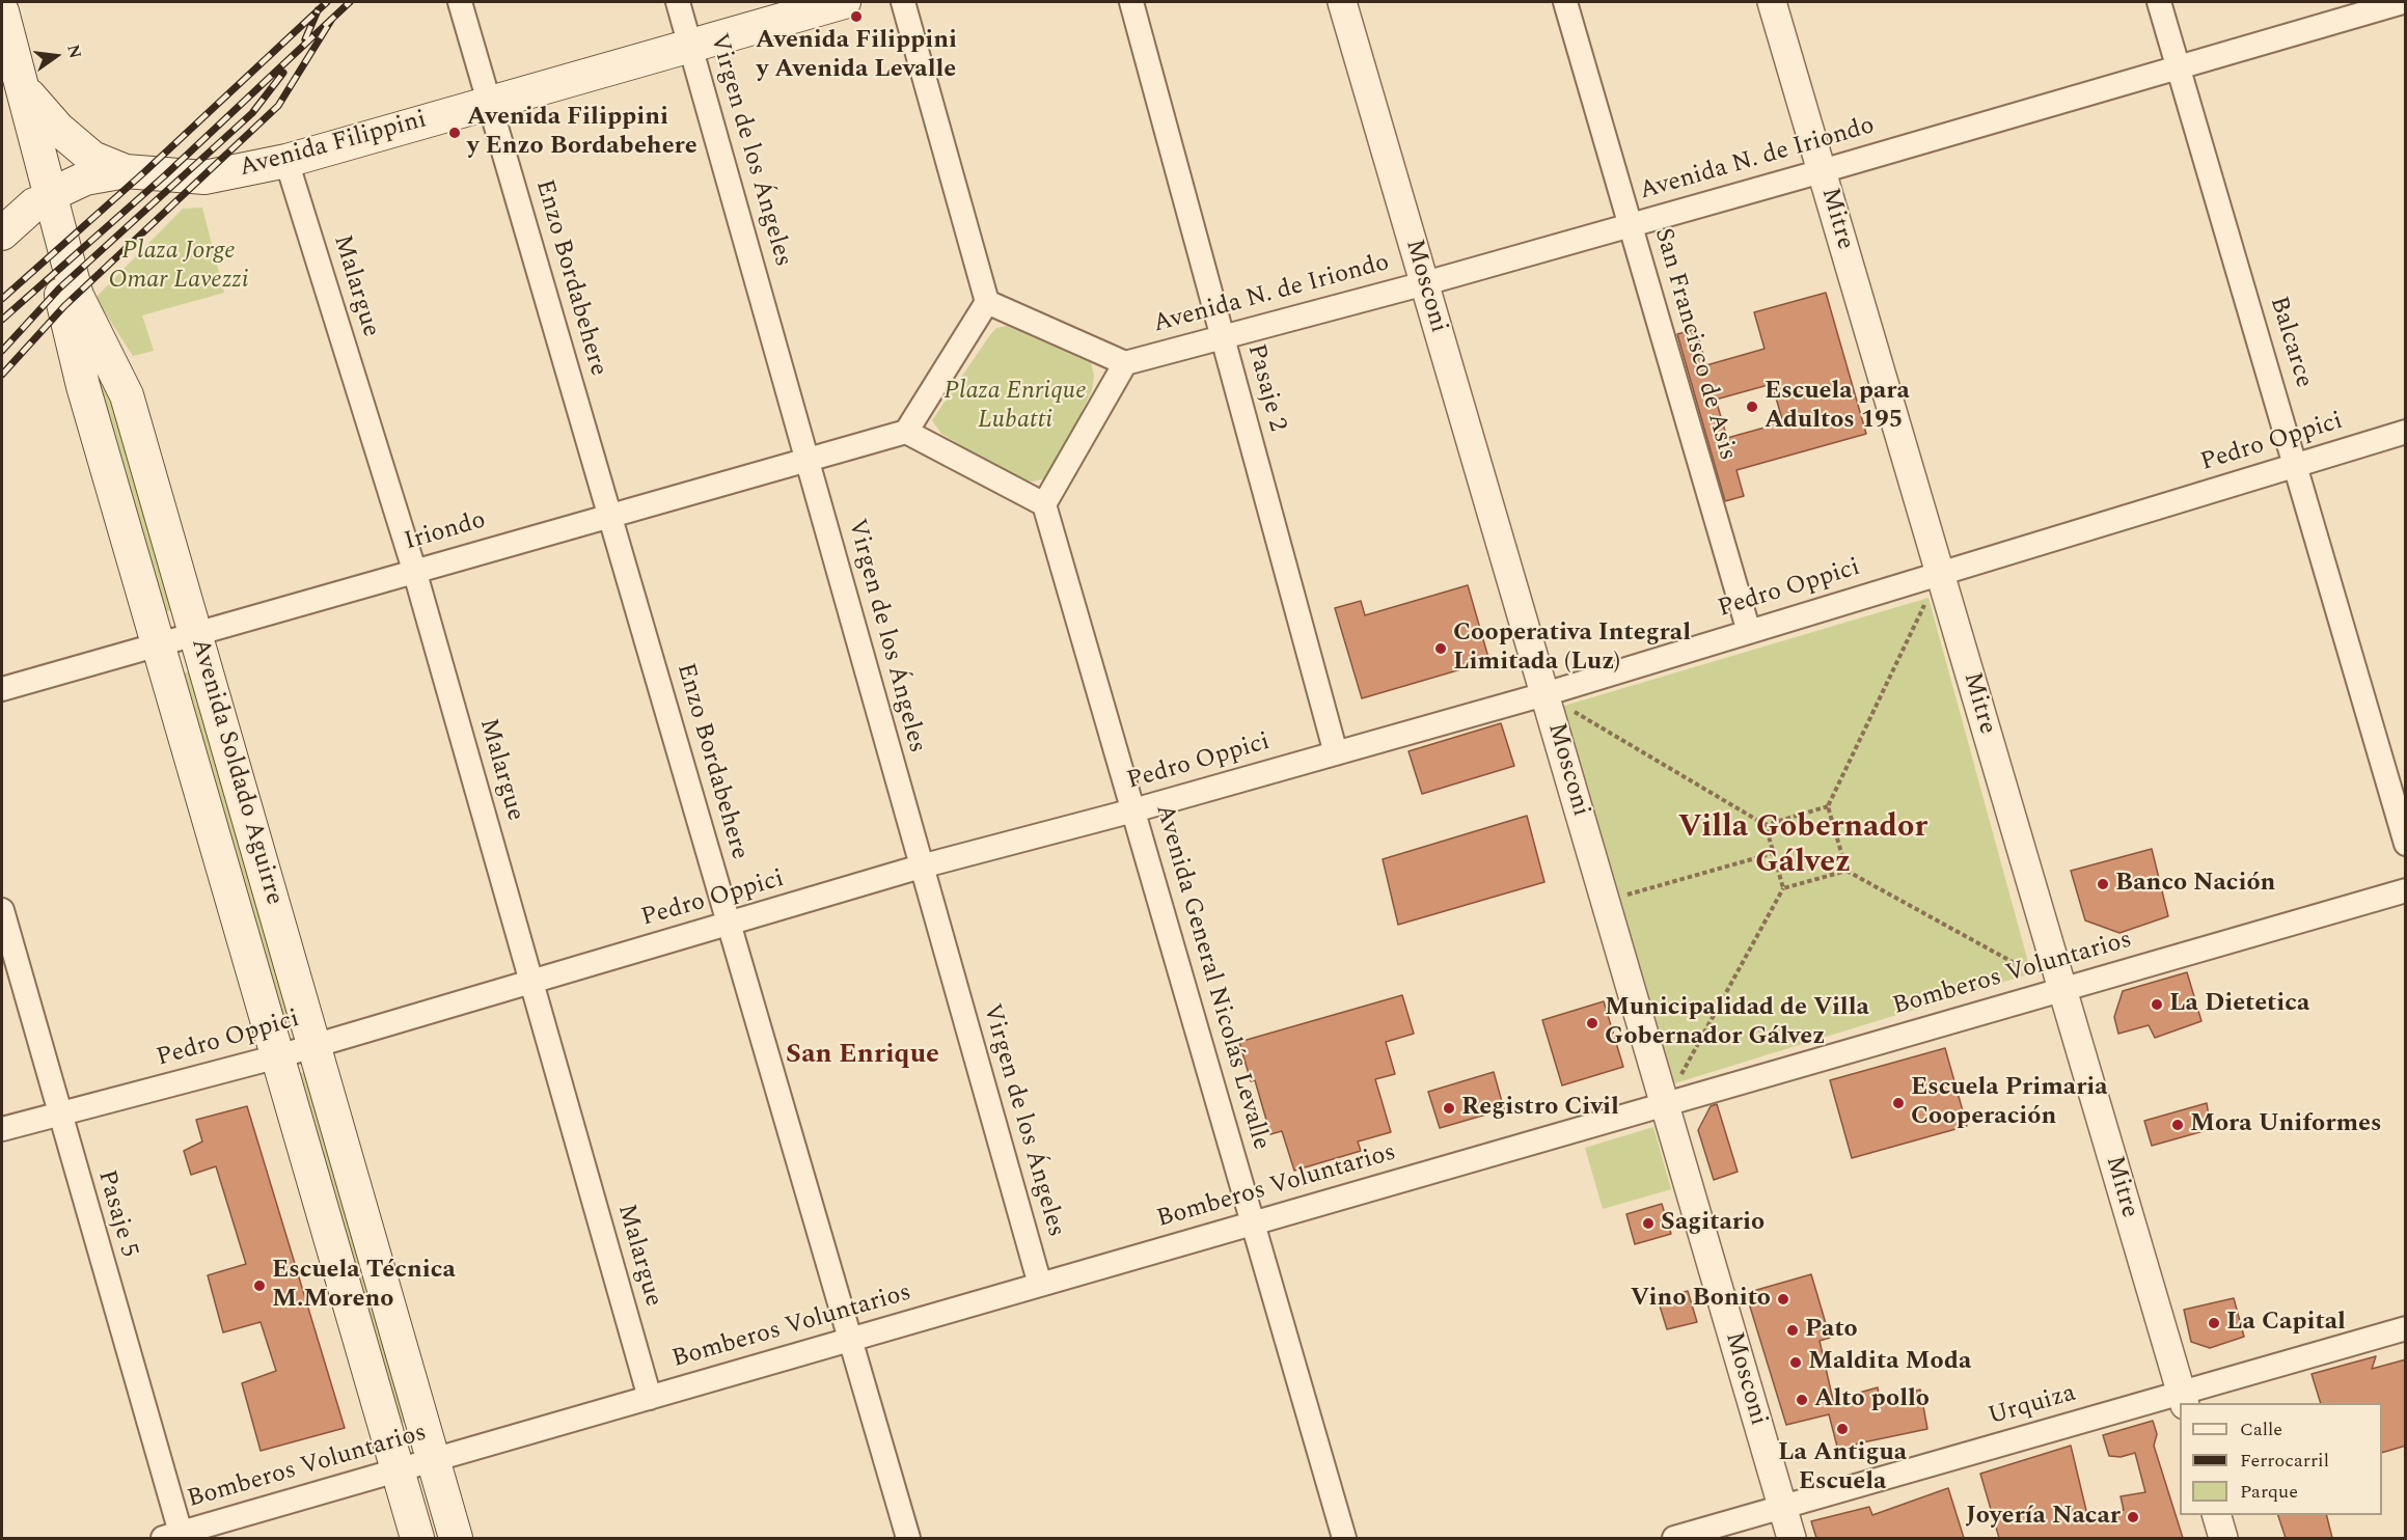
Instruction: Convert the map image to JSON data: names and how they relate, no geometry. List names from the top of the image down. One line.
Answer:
{"streets":{"main road":["Avenida Filippini","Avenida Soldado Aguirre"],"street":["Virgen de los Ángeles","Avenida N. de Iriondo","Mitre","Enzo Bordabehere","Malargue","Mosconi","Balcarce","San Francisco de Asis","Pasaje 2","Pedro Oppici","Iriondo","Bomberos Voluntarios","Avenida General Nicolás Levalle","Pasaje 5","Urquiza"]},"crossings":[["Avenida Filippini","Virgen de los Ángeles"],["Avenida Filippini","Enzo Bordabehere"],["Avenida Filippini","Malargue"],["Avenida Filippini","Avenida Soldado Aguirre"],["Virgen de los Ángeles","Pedro Oppici"],["Virgen de los Ángeles","Iriondo"],["Virgen de los Ángeles","Bomberos Voluntarios"],["Avenida N. de Iriondo","Mitre"],["Avenida N. de Iriondo","Mosconi"],["Avenida N. de Iriondo","Balcarce"],["Avenida N. de Iriondo","San Francisco de Asis"],["Avenida N. de Iriondo","Pasaje 2"],["Mitre","Pedro Oppici"],["Mitre","Bomberos Voluntarios"],["Mitre","Urquiza"],["Enzo Bordabehere","Pedro Oppici"],["Enzo Bordabehere","Iriondo"],["Enzo Bordabehere","Bomberos Voluntarios"],["Malargue","Pedro Oppici"],["Malargue","Iriondo"],["Malargue","Bomberos Voluntarios"],["Mosconi","Pedro Oppici"],["Mosconi","Bomberos Voluntarios"],["Mosconi","Urquiza"],["Balcarce","Pedro Oppici"],["San Francisco de Asis","Pedro Oppici"],["Pasaje 2","Pedro Oppici"],["Pedro Oppici","Avenida Soldado Aguirre"],["Pedro Oppici","Avenida General Nicolás Levalle"],["Pedro Oppici","Pasaje 5"],["Iriondo","Avenida Soldado Aguirre"],["Avenida Soldado Aguirre","Bomberos Voluntarios"],["Bomberos Voluntarios","Avenida General Nicolás Levalle"],["Bomberos Voluntarios","Pasaje 5"]],"districts":["Villa Gobernador Gálvez","San Enrique"],"parks":["Plaza Jorge Omar Lavezzi","Plaza Enrique Lubatti"],"places":["Avenida Filippini y Avenida Levalle","Avenida Filippini y Enzo Bordabehere","Escuela para Adultos 195","Cooperativa Integral Limitada (Luz)","Banco Nación","La Dietetica","Municipalidad de Villa Gobernador Gálvez","Escuela Primaria Cooperación","Registro Civil","Mora Uniformes","Sagitario","Escuela Técnica M.Moreno","Vino Bonito","La Capital","Pato","Maldita Moda","Alto pollo","La Antigua Escuela","Joyería Nacar"],"legend":["Calle","Ferrocarril","Parque"],"north":"right"}
